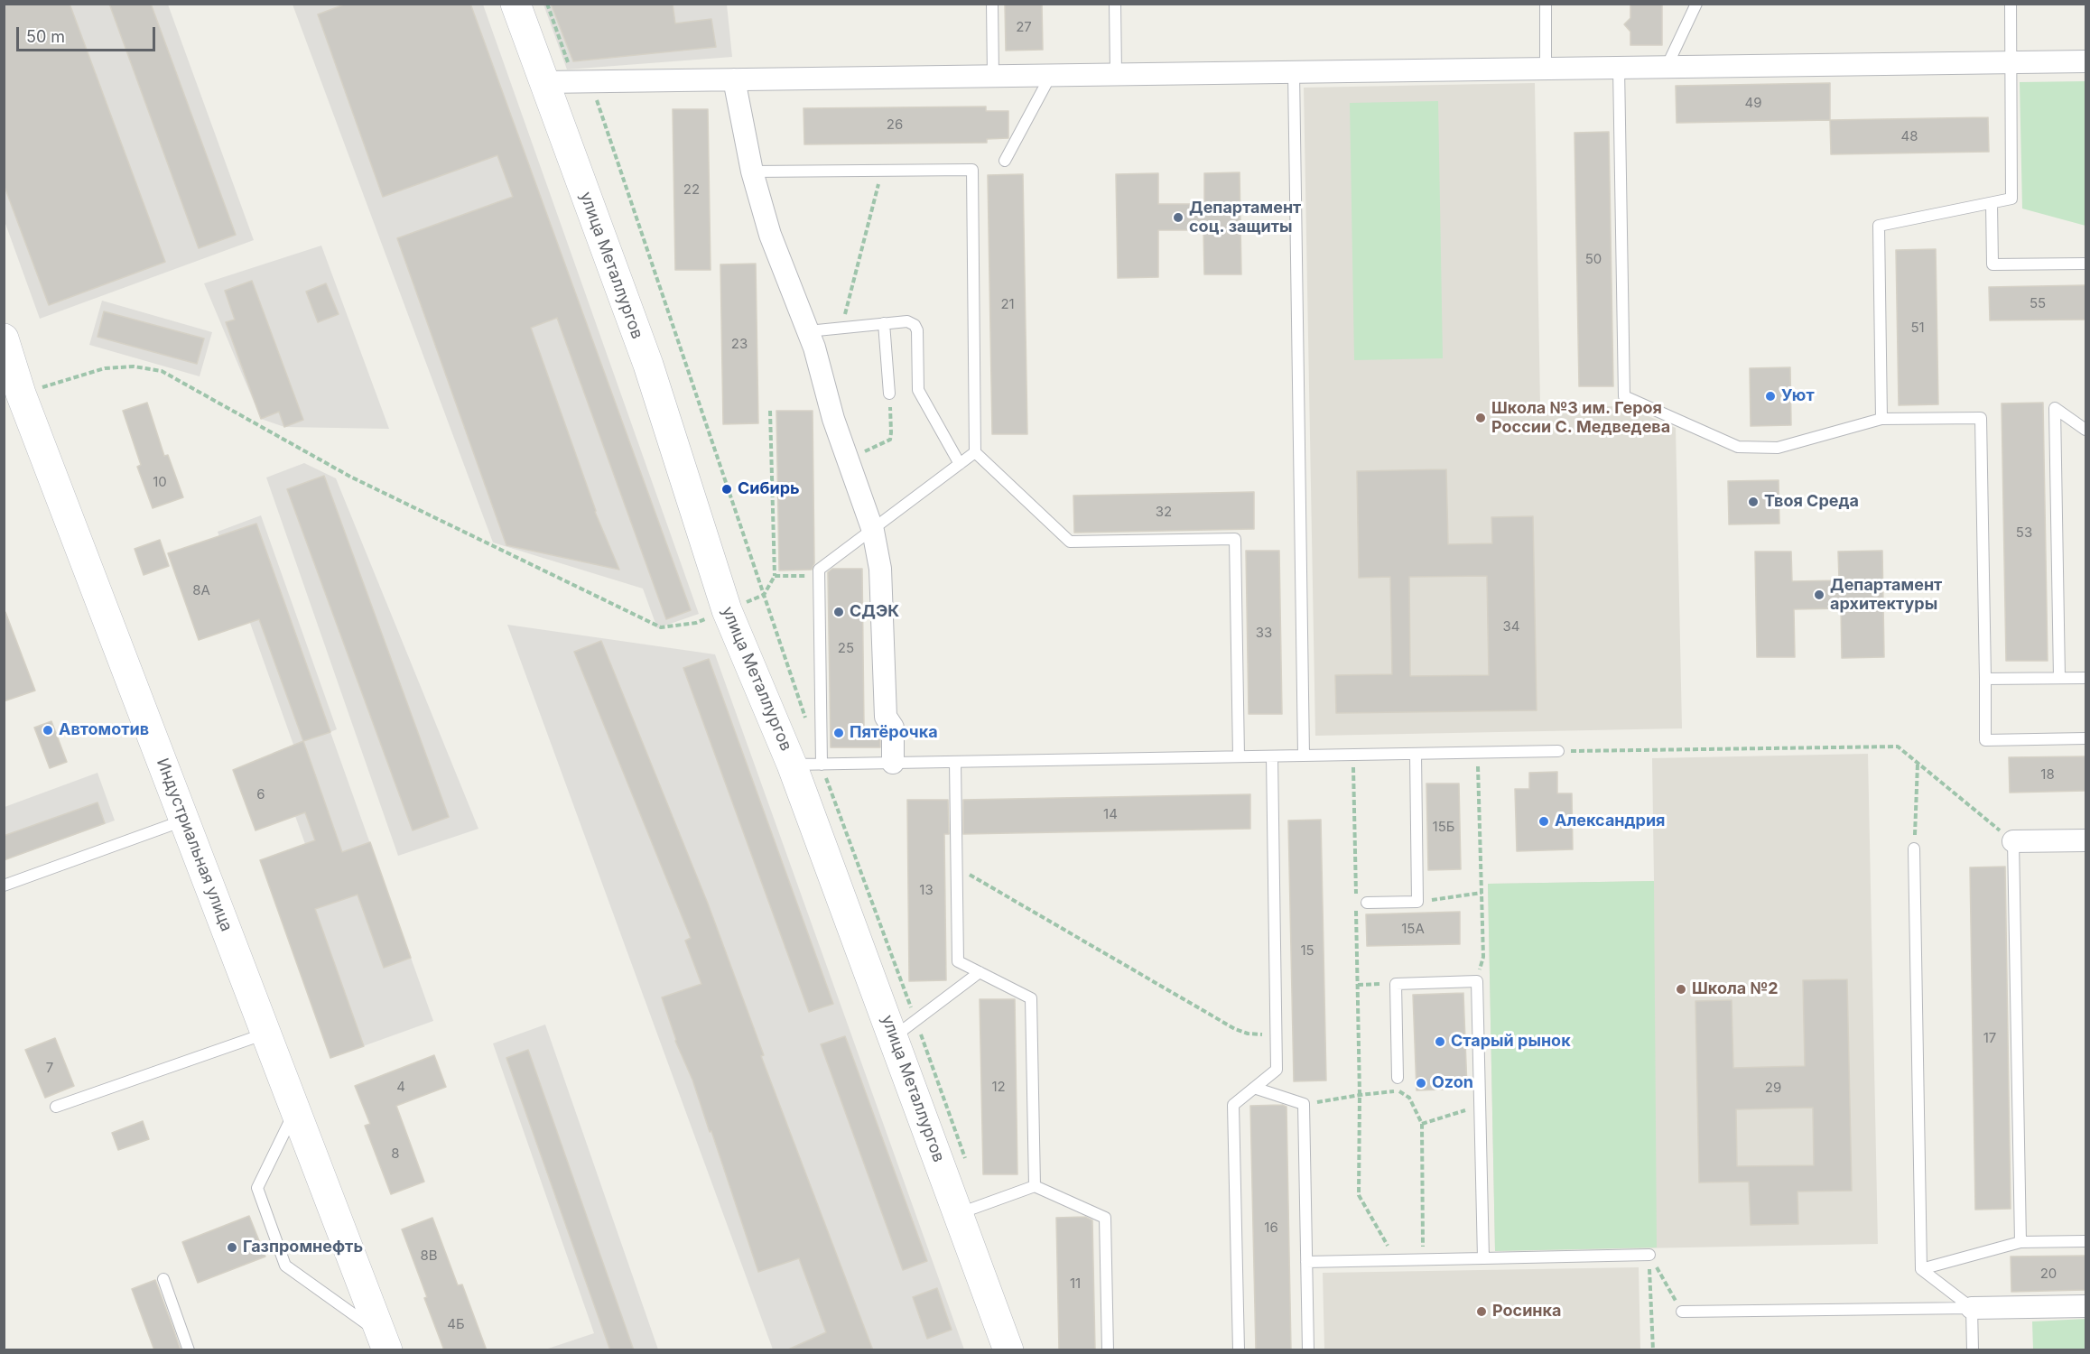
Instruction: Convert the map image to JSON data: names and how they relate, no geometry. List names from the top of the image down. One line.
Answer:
{"streets":{"street":["улица Металлургов","Индустриальная улица"]},"places":["Департамент соц. защиты","Уют","Школа №3 им. Героя России С. Медведева","Сибирь","Твоя Среда","Департамент архитектуры","СДЭК","Автомотив","Пятёрочка","Александрия","Школа №2","Старый рынок","Ozon","Газпромнефть","Росинка"],"house_numbers":["27","49","26","48","22","50","55","21","51","23","10","32","53","8А","34","33","25","18","6","14","15Б","13","15А","15","17","7","4","12","29","8","16","8В","20","11","4Б"],"scale_bar":"50 m"}
